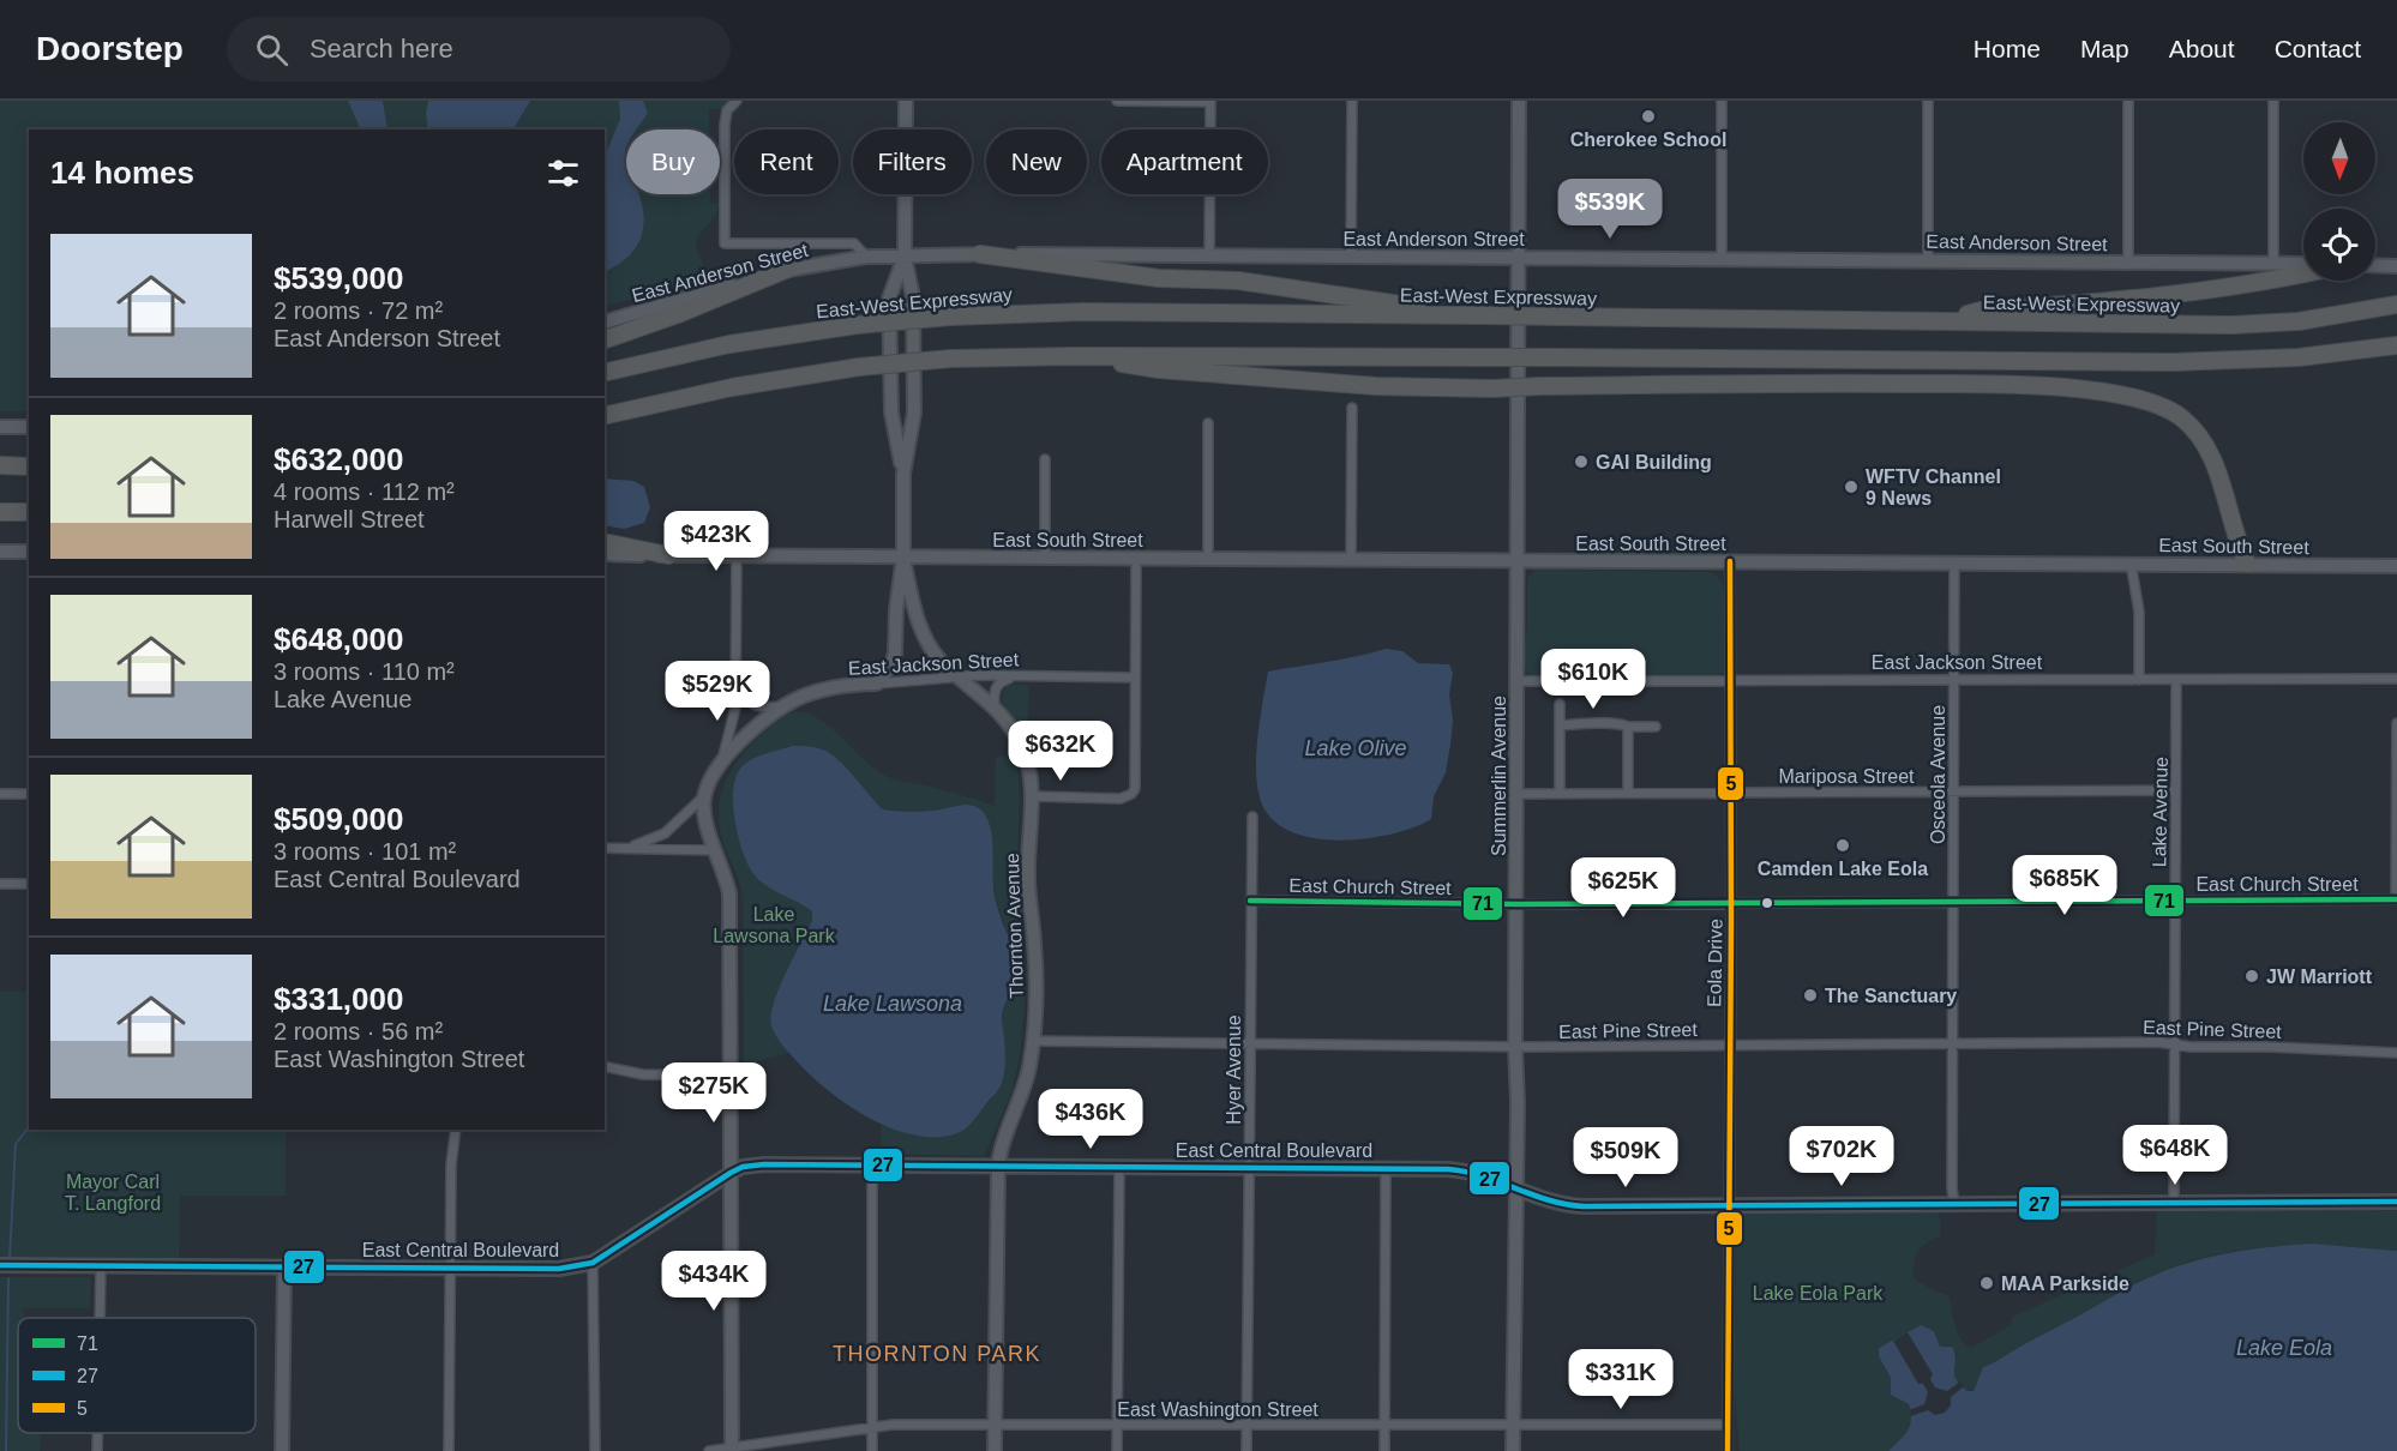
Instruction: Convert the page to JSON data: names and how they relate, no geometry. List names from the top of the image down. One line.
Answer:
{"streets":{"highway":["East-West Expressway"],"street":["East Anderson Street","East South Street","East Jackson Street","Osceola Avenue","Summerlin Avenue","Mariposa Street","Lake Avenue","East Church Street","Thornton Avenue","Eola Drive","East Pine Street","Hyer Avenue","East Central Boulevard","East Washington Street"]},"crossings":[["East Anderson Street","Summerlin Avenue"],["East South Street","Osceola Avenue"],["East South Street","Summerlin Avenue"],["East South Street","Thornton Avenue"],["East South Street","Eola Drive"],["East Jackson Street","Osceola Avenue"],["East Jackson Street","Summerlin Avenue"],["East Jackson Street","Lake Avenue"],["East Jackson Street","Thornton Avenue"],["East Jackson Street","Eola Drive"],["Osceola Avenue","Mariposa Street"],["Osceola Avenue","East Church Street"],["Osceola Avenue","East Pine Street"],["Osceola Avenue","East Central Boulevard"],["Summerlin Avenue","Mariposa Street"],["Summerlin Avenue","East Church Street"],["Summerlin Avenue","East Pine Street"],["Summerlin Avenue","East Central Boulevard"],["Summerlin Avenue","East Washington Street"],["Mariposa Street","Lake Avenue"],["Mariposa Street","Eola Drive"],["Lake Avenue","East Church Street"],["Lake Avenue","East Pine Street"],["Lake Avenue","East Central Boulevard"],["East Church Street","Eola Drive"],["East Church Street","Hyer Avenue"],["Thornton Avenue","East Pine Street"],["Thornton Avenue","East Central Boulevard"],["Thornton Avenue","East Washington Street"],["Eola Drive","East Pine Street"],["Eola Drive","East Central Boulevard"],["Eola Drive","East Washington Street"],["East Pine Street","Hyer Avenue"],["Hyer Avenue","East Central Boulevard"],["Hyer Avenue","East Washington Street"]],"districts":["THORNTON PARK"],"water":["Lake Olive","Lake Lawsona","Lake Eola"],"parks":["Lake Lawsona Park","Mayor Carl T. Langford","Lake Eola Park"],"places":["Cherokee School","GAI Building","WFTV Channel 9 News","Camden Lake Eola","JW Marriott","The Sanctuary","MAA Parkside"],"lines":["transit line 5","transit line 71","transit line 27"],"legend":["71","27","5"],"north":"bottom","page":{"header":"Doorstep","search":"Search here","nav":["Home","Map","About","Contact"],"chip":["Buy","Rent","Filters","New","Apartment"],"heading":"14 homes","price":["$539K","$423K","$610K","$529K","$632K","$685K","$625K","$275K","$436K","$648K","$702K","$509K","$434K","$331K"],"list":[{"name":"$539,000","note":"2 rooms · 72 m² · East Anderson Street"},{"name":"$632,000","note":"4 rooms · 112 m² · Harwell Street"},{"name":"$648,000","note":"3 rooms · 110 m² · Lake Avenue"},{"name":"$509,000","note":"3 rooms · 101 m² · East Central Boulevard"},{"name":"$331,000","note":"2 rooms · 56 m² · East Washington Street"}]}}
